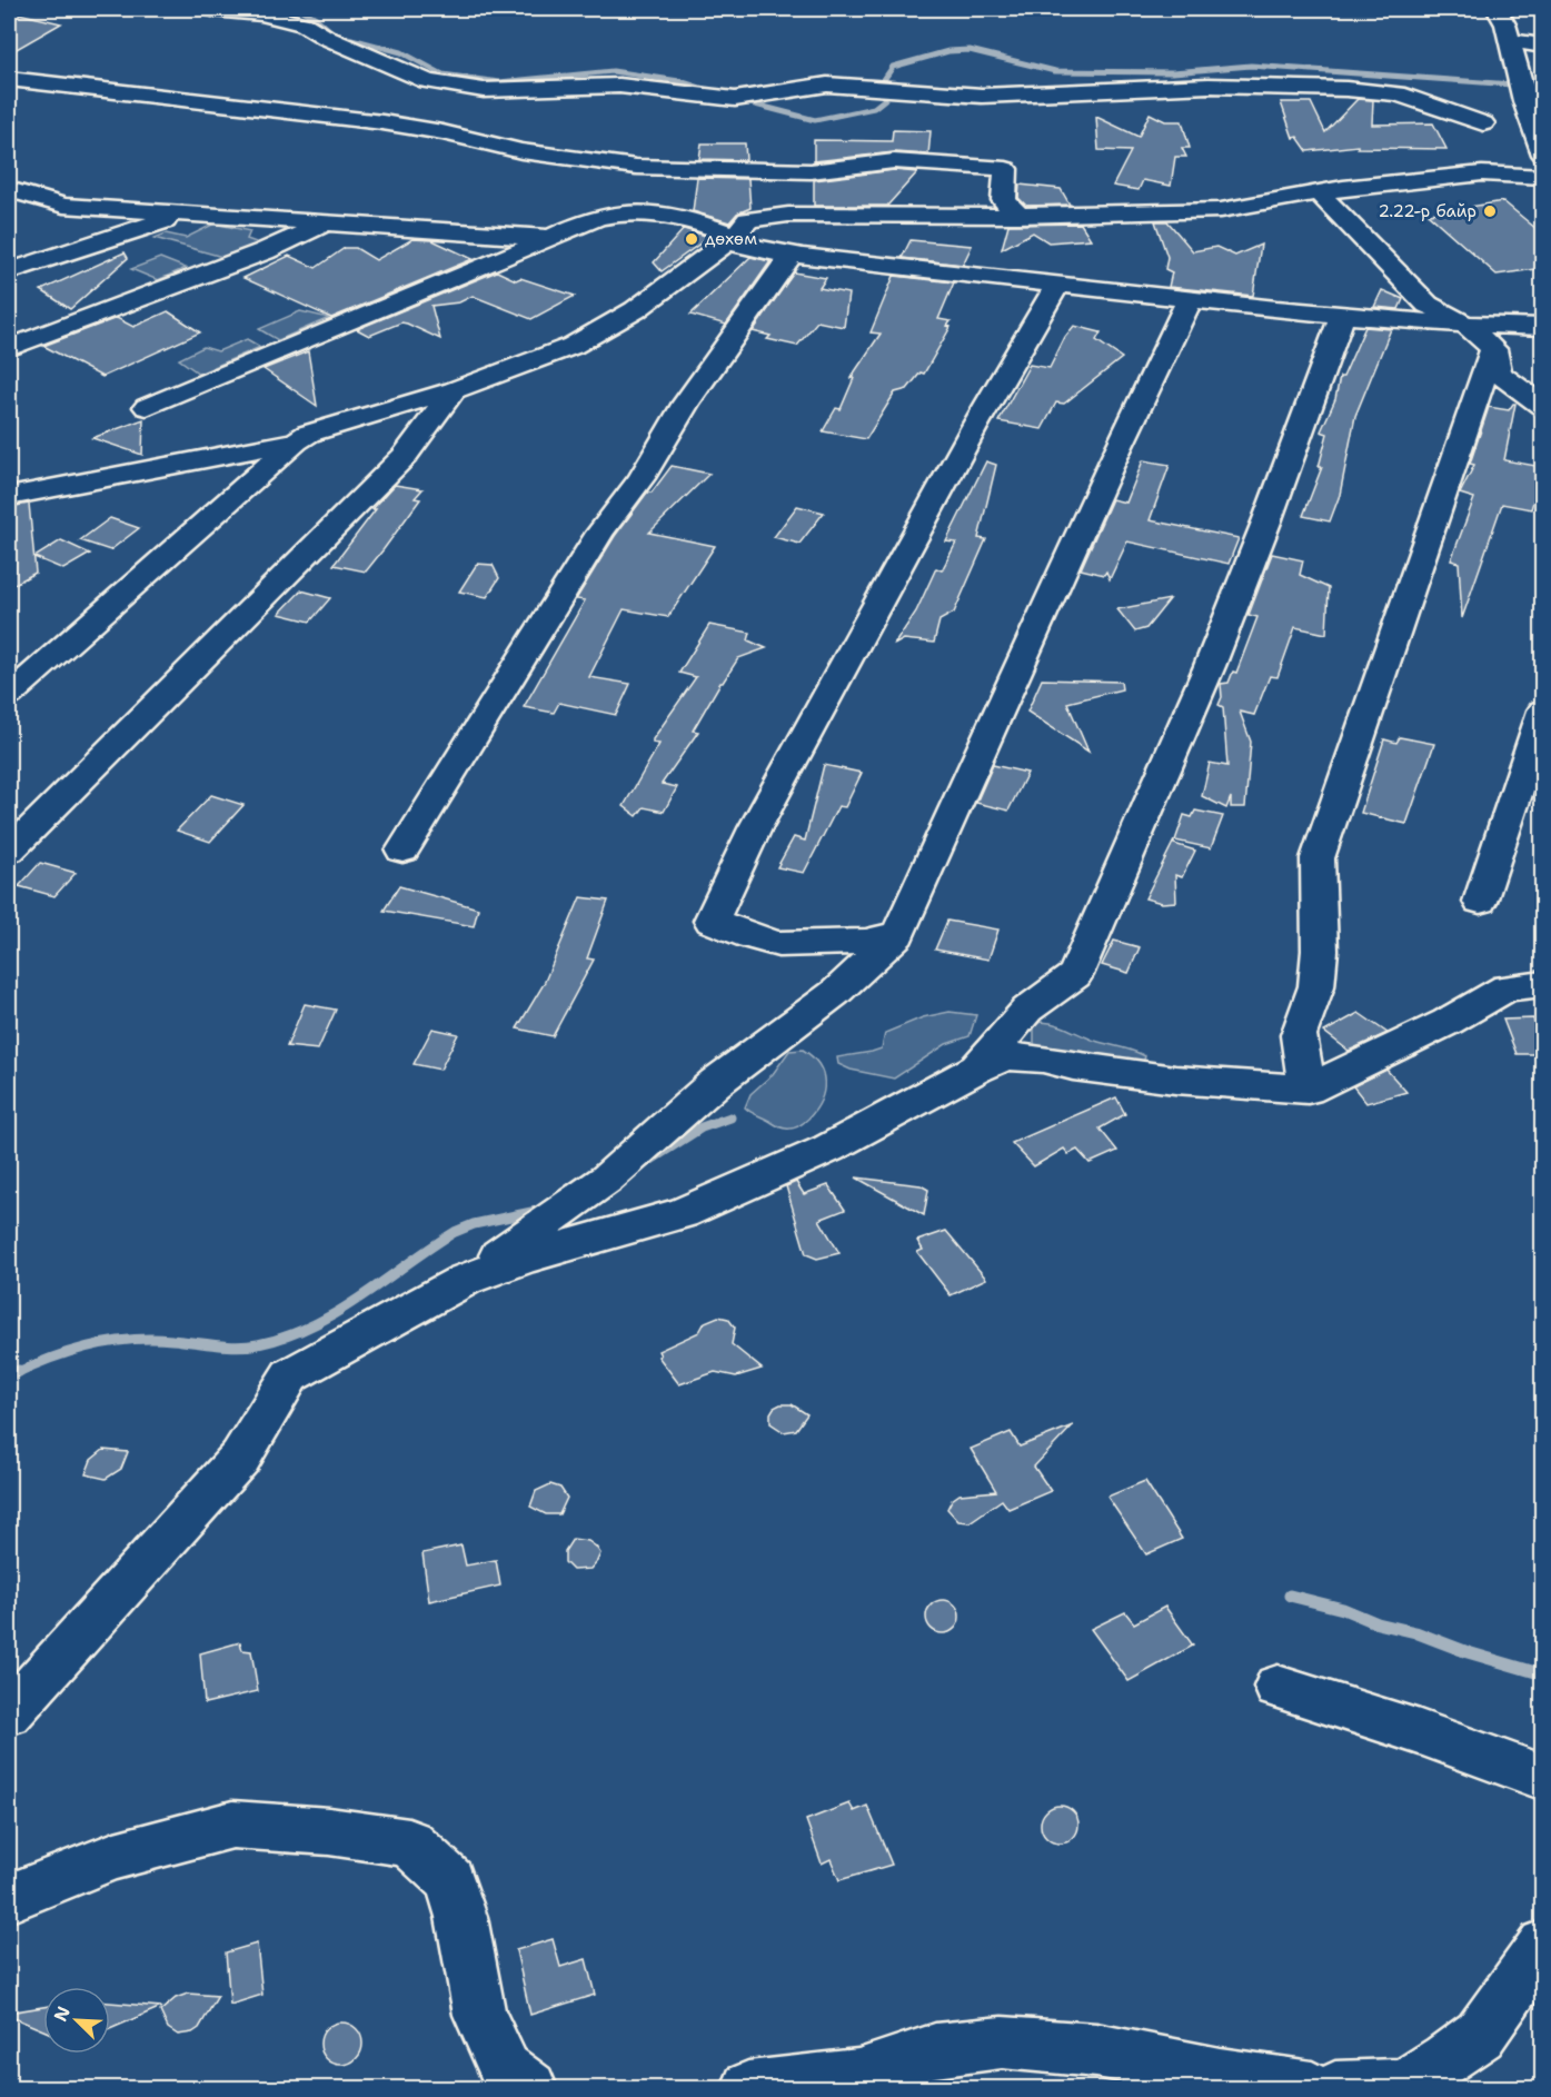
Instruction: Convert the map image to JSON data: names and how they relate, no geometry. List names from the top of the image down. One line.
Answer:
{"places":["2.22-р байр","дөхөм"],"north":"top left"}
